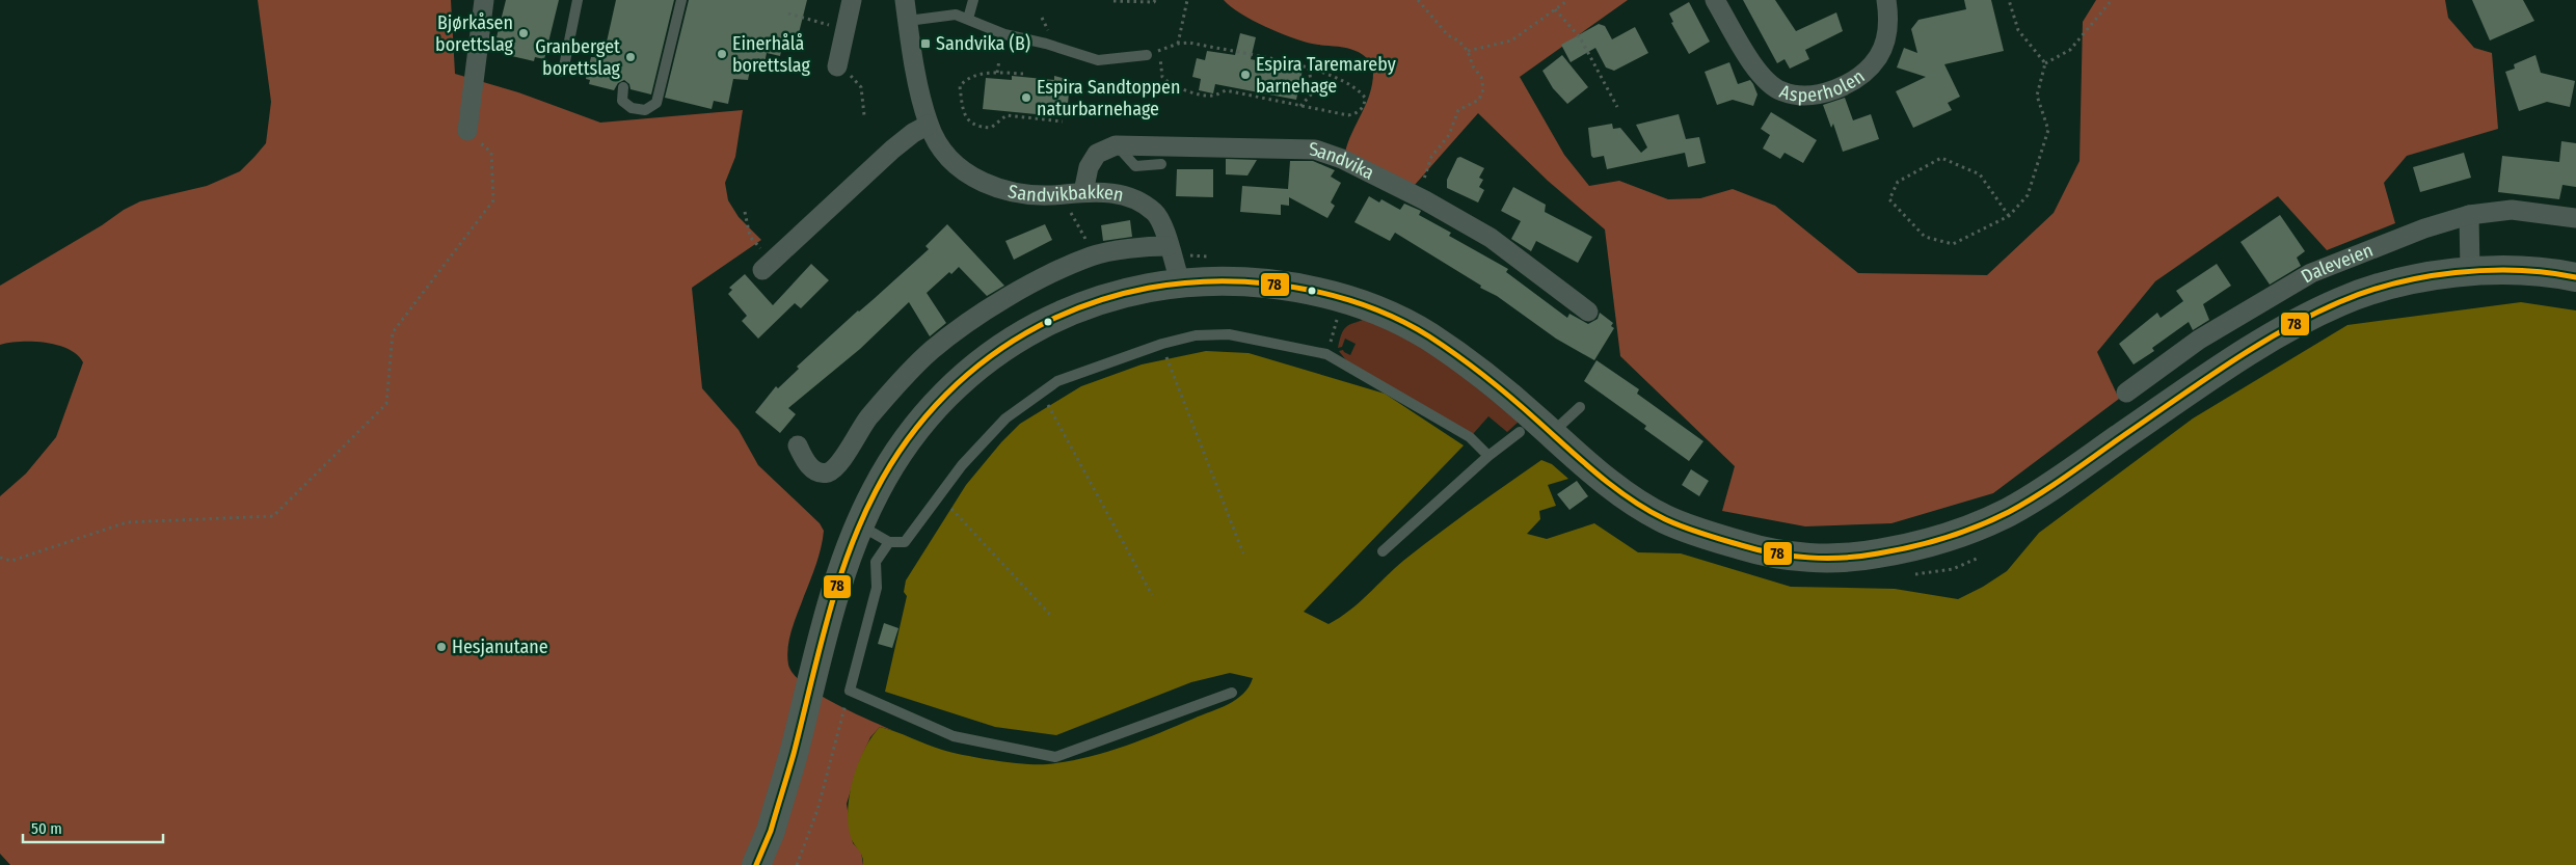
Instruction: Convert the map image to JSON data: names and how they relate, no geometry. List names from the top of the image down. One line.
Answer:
{"streets":{"main road":["Daleveien"],"street":["Asperholen","Sandvika","Sandvikbakken"]},"crossings":[["Sandvikbakken","Daleveien"]],"places":{"other":["Bjørkåsen borettslag","Einerhålå borettslag","Granberget borettslag","Espira Taremareby barnehage","Espira Sandtoppen naturbarnehage","Hesjanutane"],"transit":["Sandvika (B)"]},"lines":["transit line 78"],"scale_bar":"50 m"}
